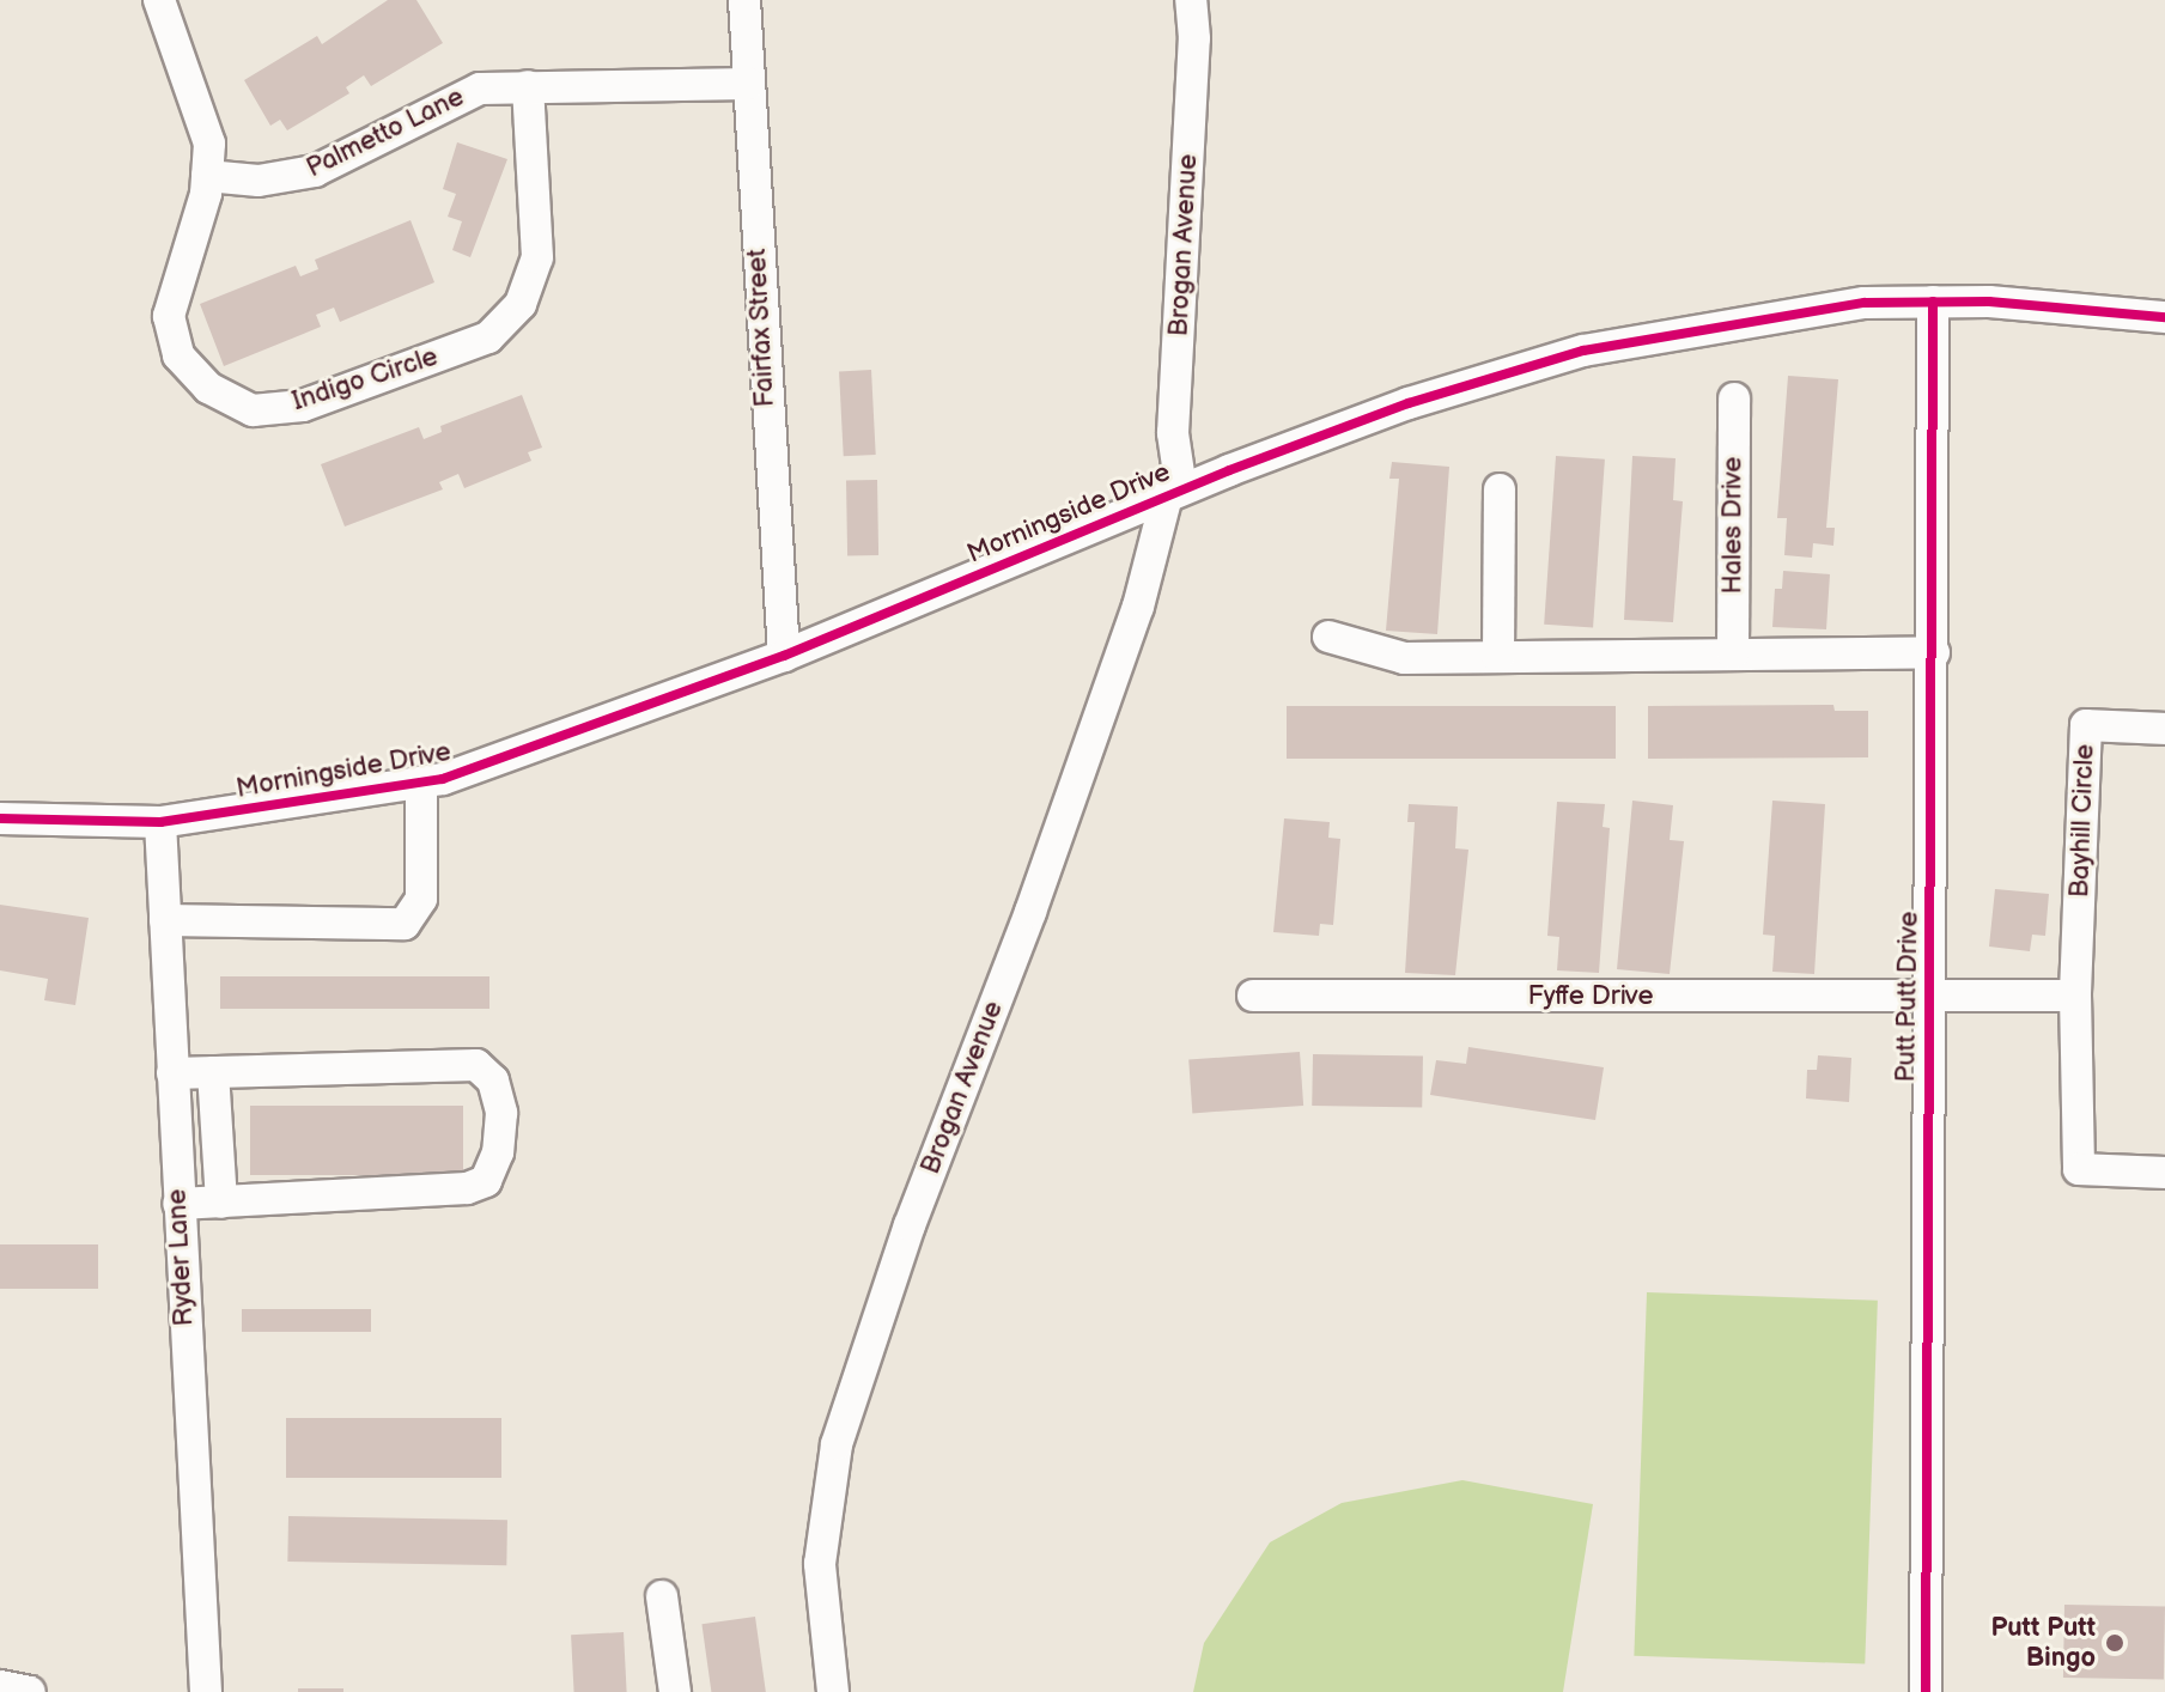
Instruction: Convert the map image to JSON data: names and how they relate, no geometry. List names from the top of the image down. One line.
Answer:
{"streets":{"street":["Palmetto Lane","Brogan Avenue","Fairfax Street","Indigo Circle","Morningside Drive","Hales Drive","Bayhill Circle","Fyffe Drive","Putt Putt Drive","Ryder Lane"]},"crossings":[["Palmetto Lane","Fairfax Street"],["Palmetto Lane","Indigo Circle"],["Brogan Avenue","Morningside Drive"],["Fairfax Street","Morningside Drive"],["Morningside Drive","Putt Putt Drive"],["Morningside Drive","Ryder Lane"],["Fyffe Drive","Putt Putt Drive"]],"places":["Putt Putt Bingo"]}
